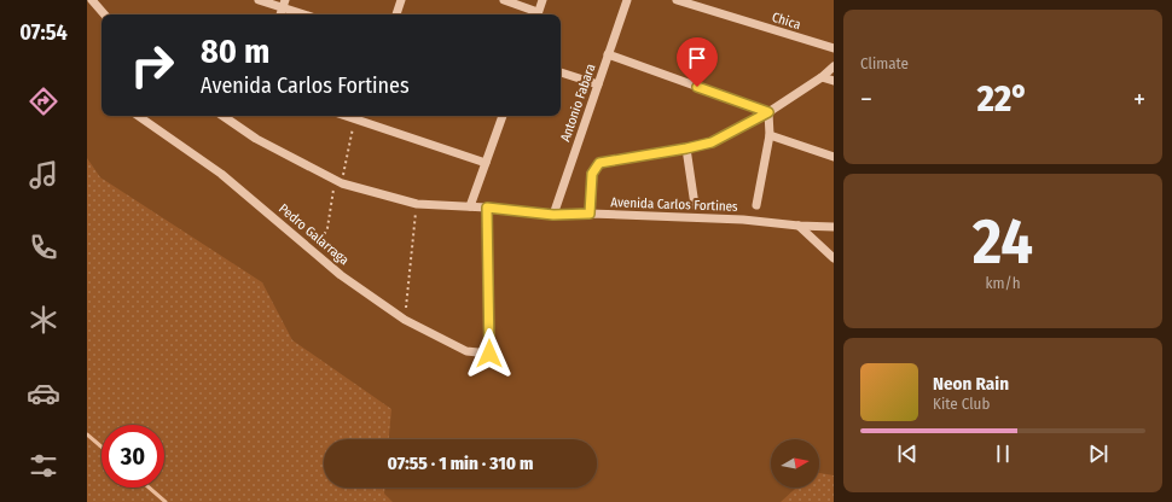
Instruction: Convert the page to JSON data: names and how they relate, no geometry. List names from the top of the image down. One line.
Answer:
{"streets":{"street":["Chica","Antonio Fabara","Avenida Carlos Fortines","Pedro Galarraga"]},"crossings":[["Antonio Fabara","Avenida Carlos Fortines"],["Avenida Carlos Fortines","Pedro Galarraga"]],"north":"right","page":{"tabs":"07:54","tile":["Climate",["24","km/h"]],"turn":["80 m","Avenida Carlos Fortines"],"heat":["−","22°","+"],"song":["Neon Rain","Kite Club"],"limit":"30","trip":"07:55 · 1 min · 310 m"}}
